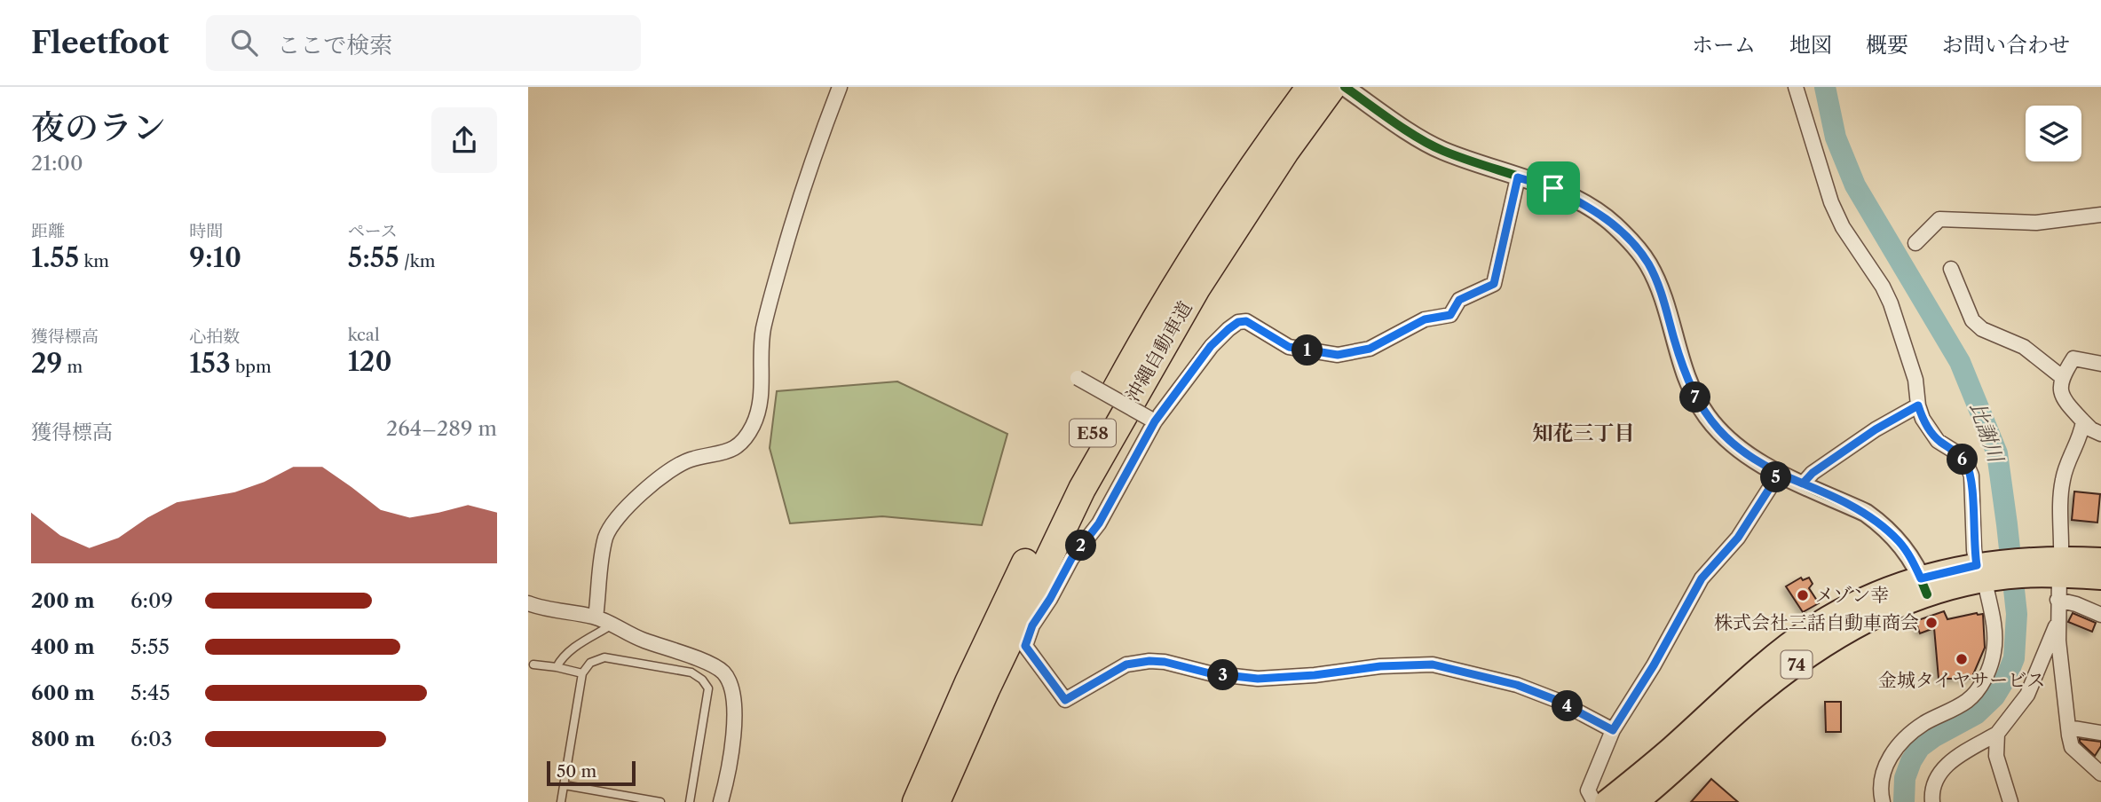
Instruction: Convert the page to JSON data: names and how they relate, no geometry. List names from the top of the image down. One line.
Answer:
{"streets":{"highway":["沖縄自動車道","E58"],"main road":["74"]},"districts":["知花三丁目"],"water":["比謝川"],"places":["メゾン幸","株式会社三話自動車商会","金城タイヤサービス"],"scale_bar":"50 m","page":{"header":"Fleetfoot","search":"ここで検索","nav":["ホーム","地図","概要","お問い合わせ"],"heading":["夜のラン","21:00"],"stats":[["距離","1.55 km"],["時間","9:10"],["ペース","5:55 /km"],["獲得標高","29 m"],["心拍数","153 bpm"],["kcal","120"]],"pins":["1","7","6","5","2","3","4"],"chart":["獲得標高","264–289 m"],"list":[{"name":"200 m","note":"6:09"},{"name":"400 m","note":"5:55"},{"name":"600 m","note":"5:45"},{"name":"800 m","note":"6:03"}],"scale":"50 m"}}
